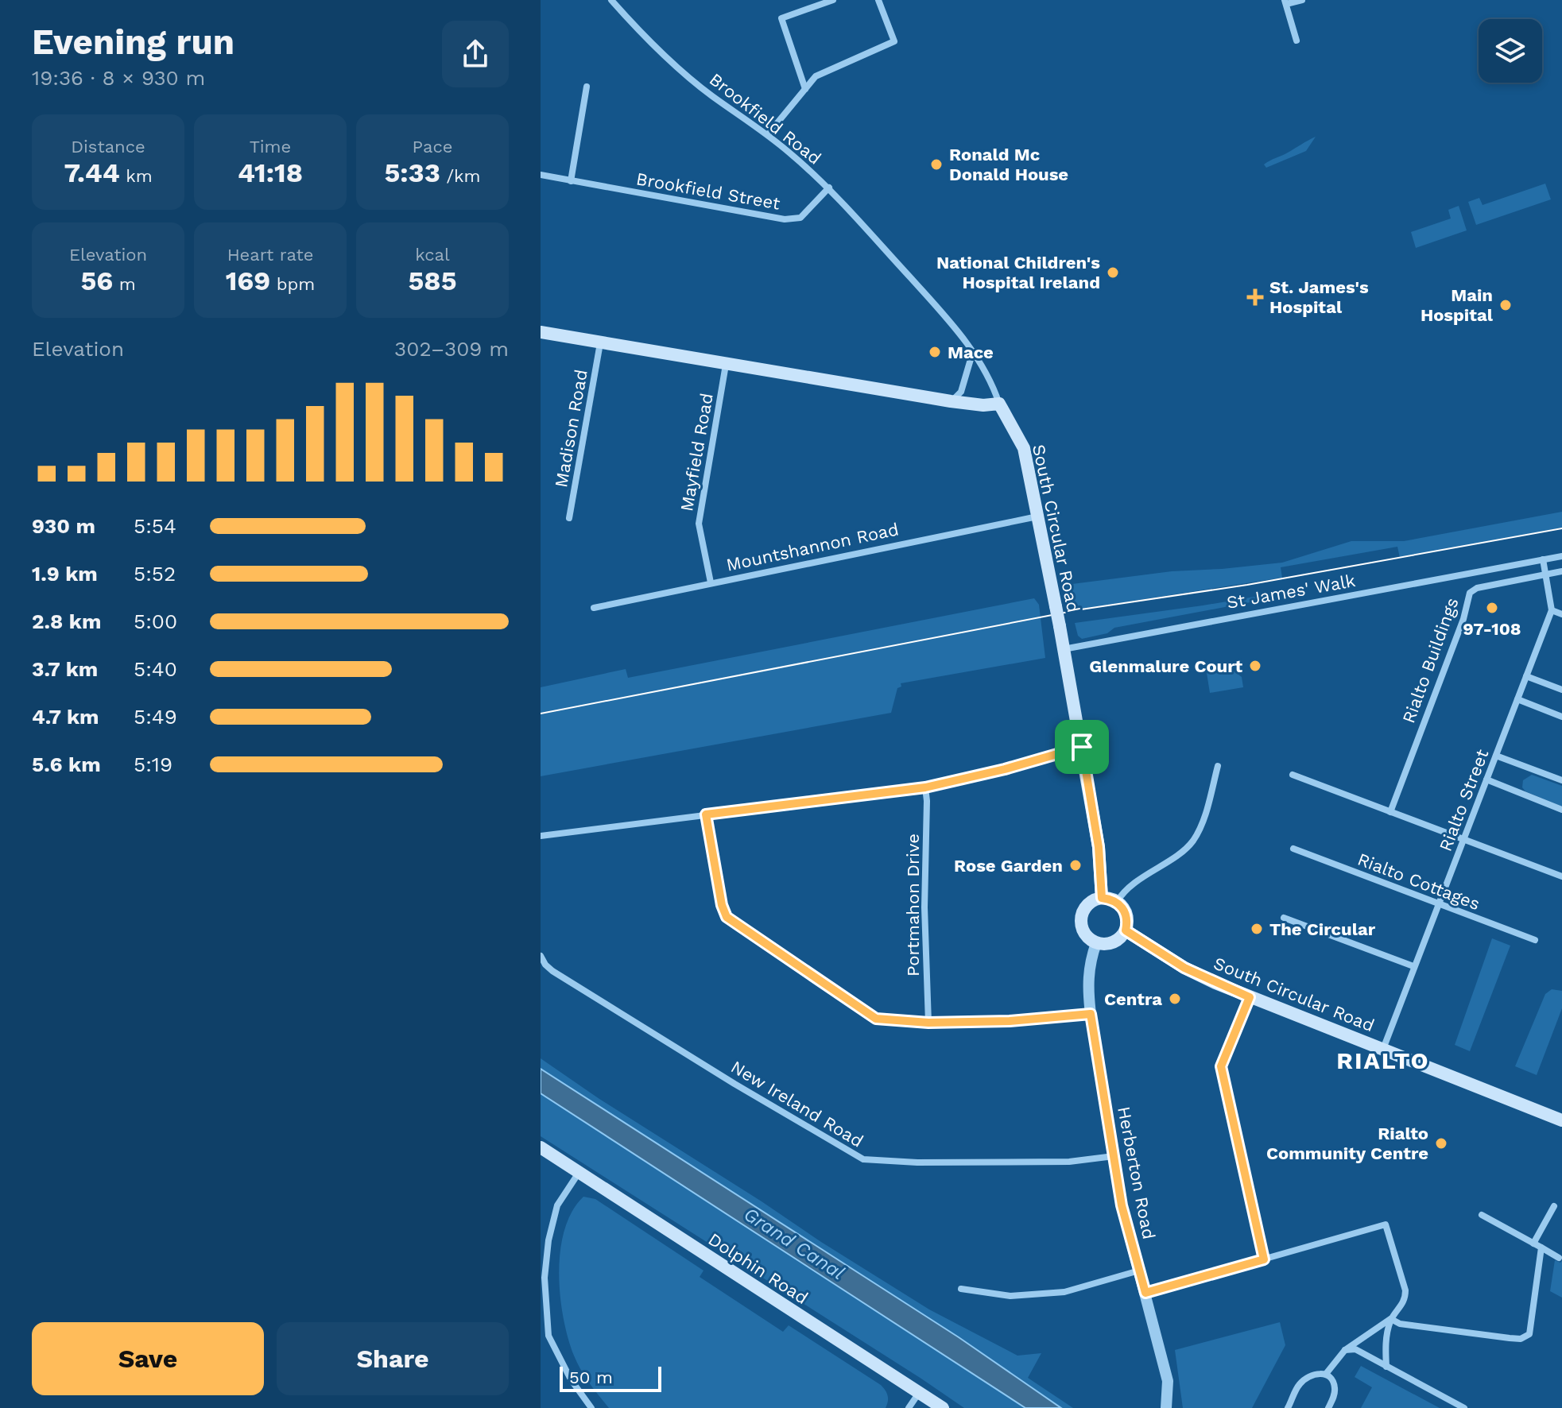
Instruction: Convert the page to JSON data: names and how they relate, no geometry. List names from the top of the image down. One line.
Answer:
{"streets":{"main road":["South Circular Road","Dolphin Road"],"street":["Brookfield Road","Brookfield Street","Madison Road","Mayfield Road","Mountshannon Road","St James' Walk","Rialto Buildings","Rialto Street","Rialto Cottages","Portmahon Drive","New Ireland Road","Herberton Road"]},"crossings":[["Brookfield Road","Brookfield Street"],["Brookfield Road","South Circular Road"],["Mayfield Road","Mountshannon Road"],["South Circular Road","Mountshannon Road"],["South Circular Road","St James' Walk"],["South Circular Road","Rialto Street"],["South Circular Road","Herberton Road"],["St James' Walk","Rialto Street"],["Rialto Buildings","Rialto Street"],["Rialto Street","Rialto Cottages"],["New Ireland Road","Herberton Road"]],"districts":["RIALTO"],"water":["Grand Canal"],"places":{"other":["Ronald Mc Donald House","National Children's Hospital Ireland","Main Hospital","Mace","97-108","Glenmalure Court","Rose Garden","The Circular","Centra","Rialto Community Centre"],"health":["St. James's Hospital"]},"scale_bar":"50 m","page":{"heading":["Evening run","19:36 · 8 × 930 m"],"stats":[["Distance","7.44 km"],["Time","41:18"],["Pace","5:33 /km"],["Elevation","56 m"],["Heart rate","169 bpm"],["kcal","585"]],"chart":["Elevation","302–309 m"],"list":[{"name":"930 m","note":"5:54"},{"name":"1.9 km","note":"5:52"},{"name":"2.8 km","note":"5:00"},{"name":"3.7 km","note":"5:40"},{"name":"4.7 km","note":"5:49"},{"name":"5.6 km","note":"5:19"}],"buttons":["Save","Share"],"scale":"50 m"}}
